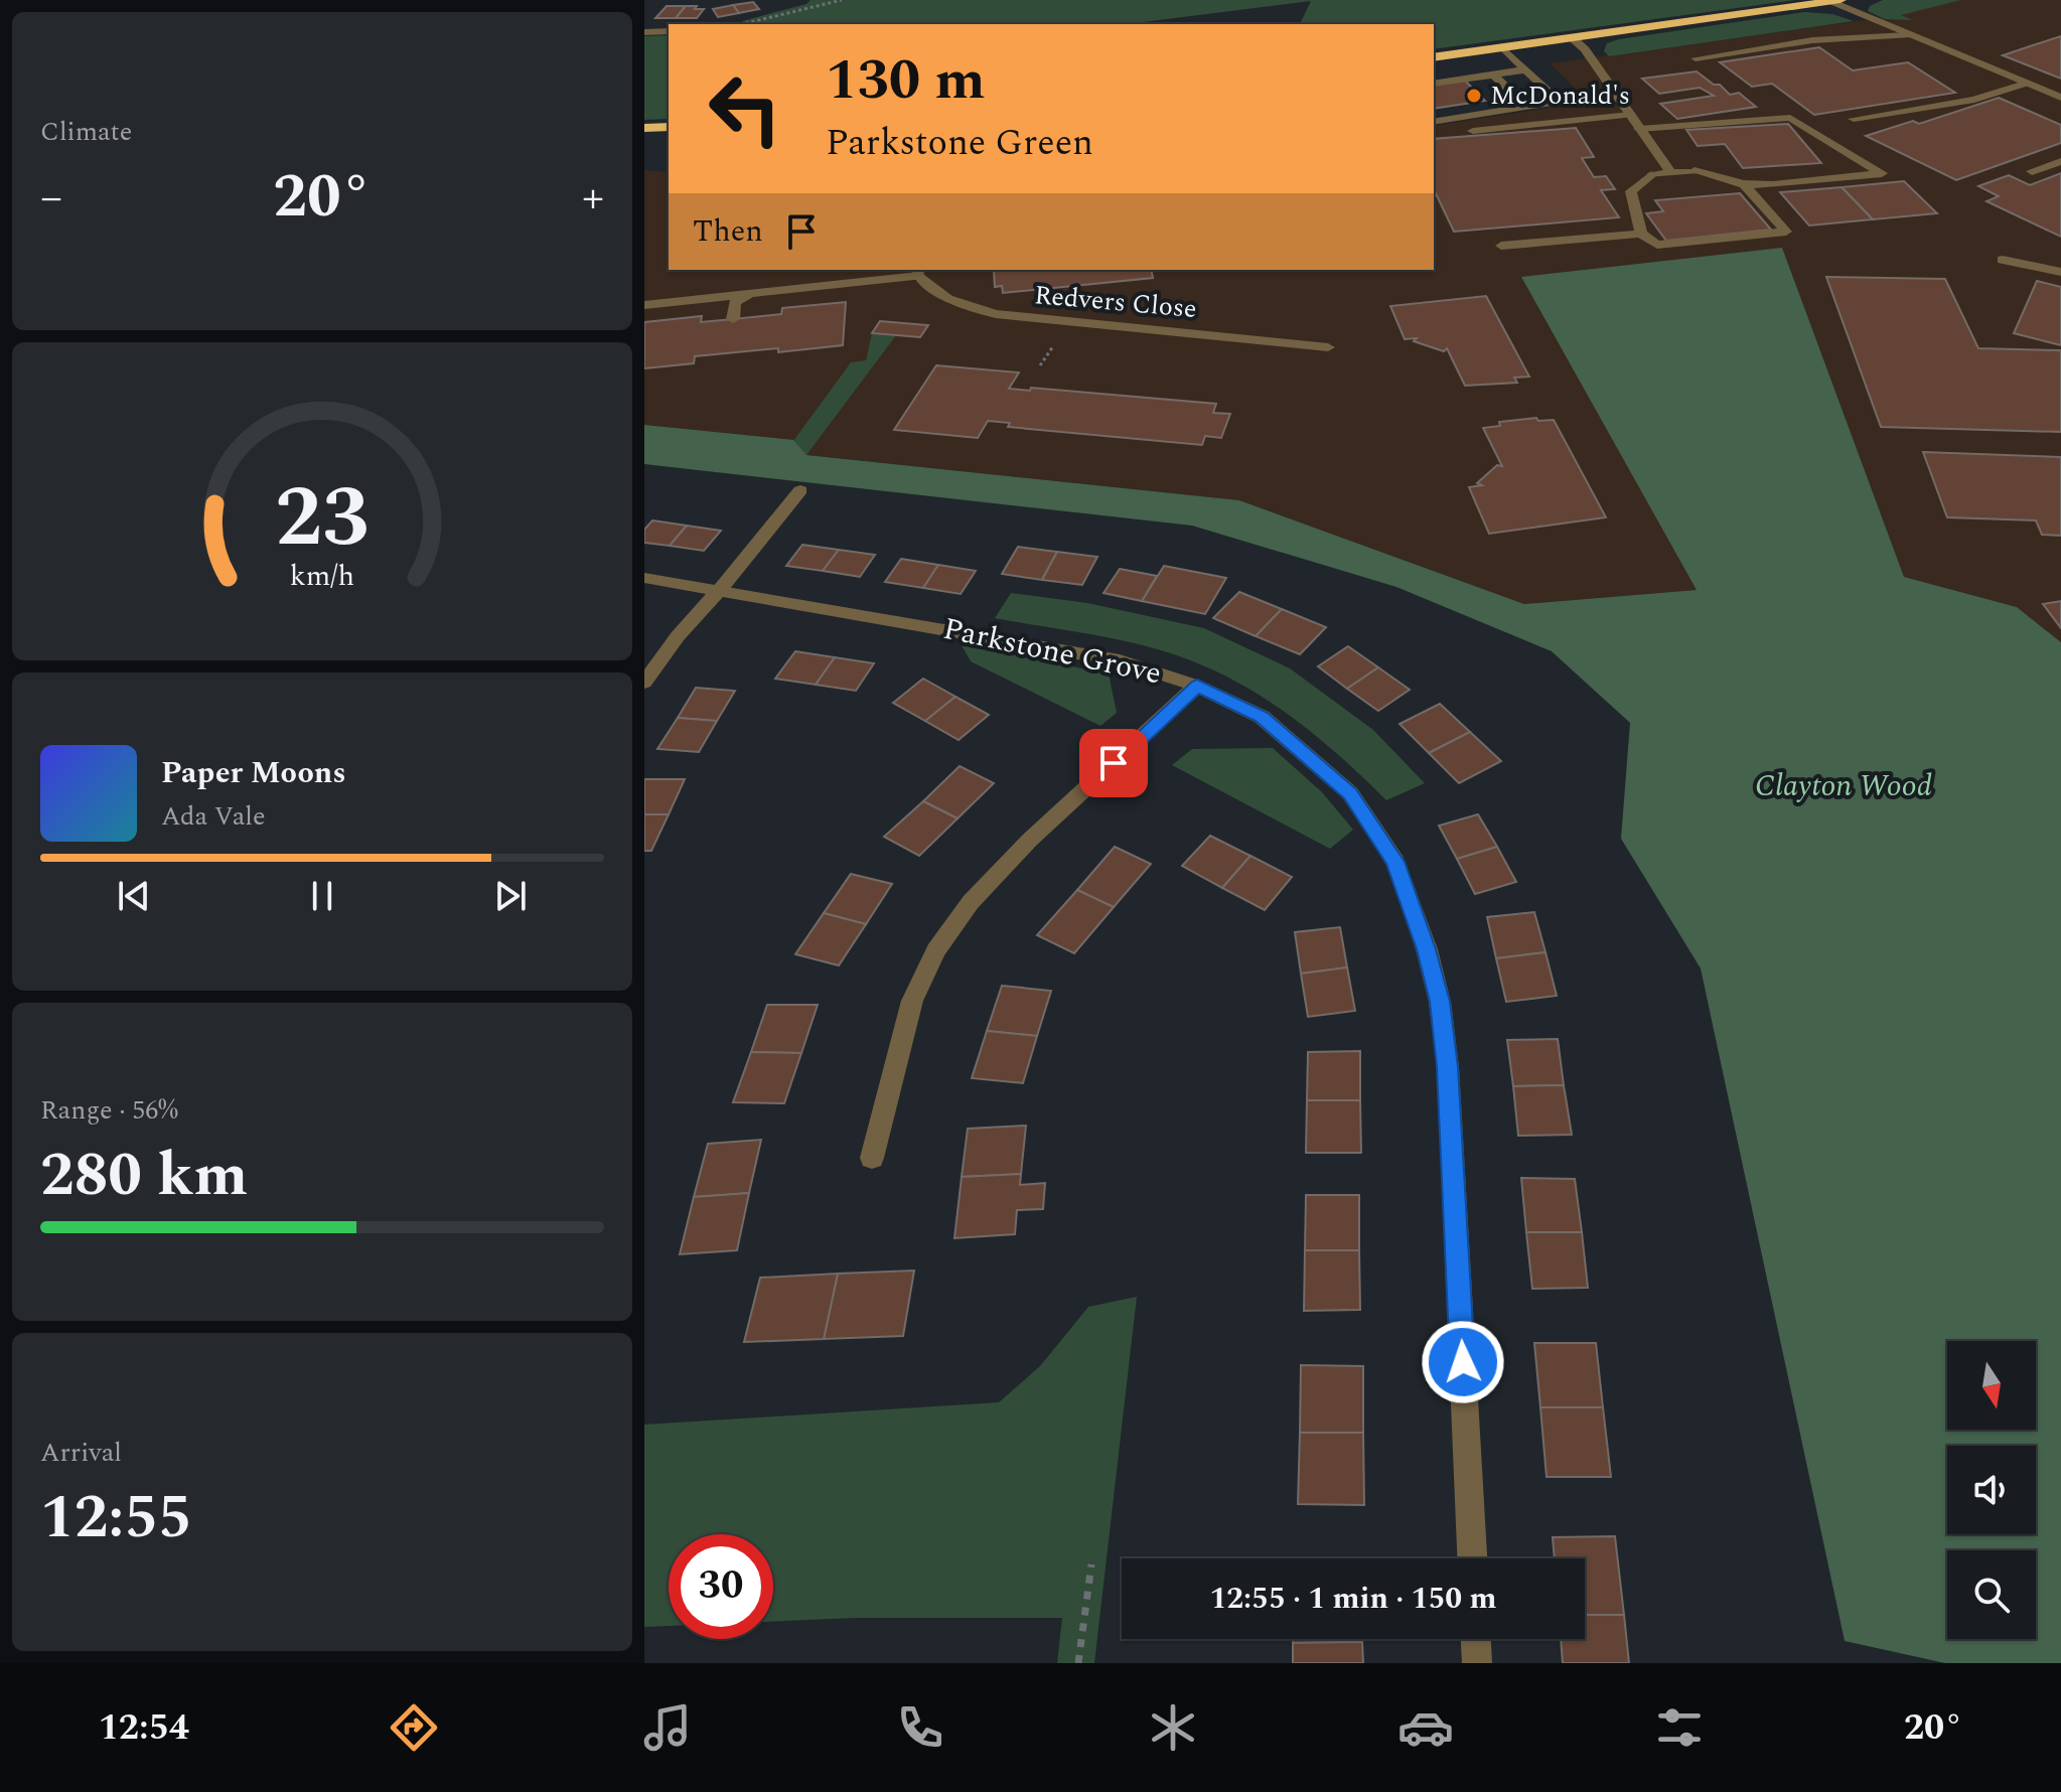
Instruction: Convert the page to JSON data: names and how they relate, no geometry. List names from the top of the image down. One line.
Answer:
{"streets":{"street":["Redvers Close","Parkstone Grove"]},"parks":["Clayton Wood"],"places":["McDonald's"],"north":"bottom","page":{"tile":["Climate",["Range · 56%","280 km"],["Arrival","12:55"]],"turn":["130 m","Parkstone Green"],"heat":["−","20°","+"],"then":"Then","song":["Paper Moons","Ada Vale"],"limit":"30","trip":"12:55 · 1 min · 150 m","tabs":["12:54","20°"],"gauge":["23","km/h"]}}
